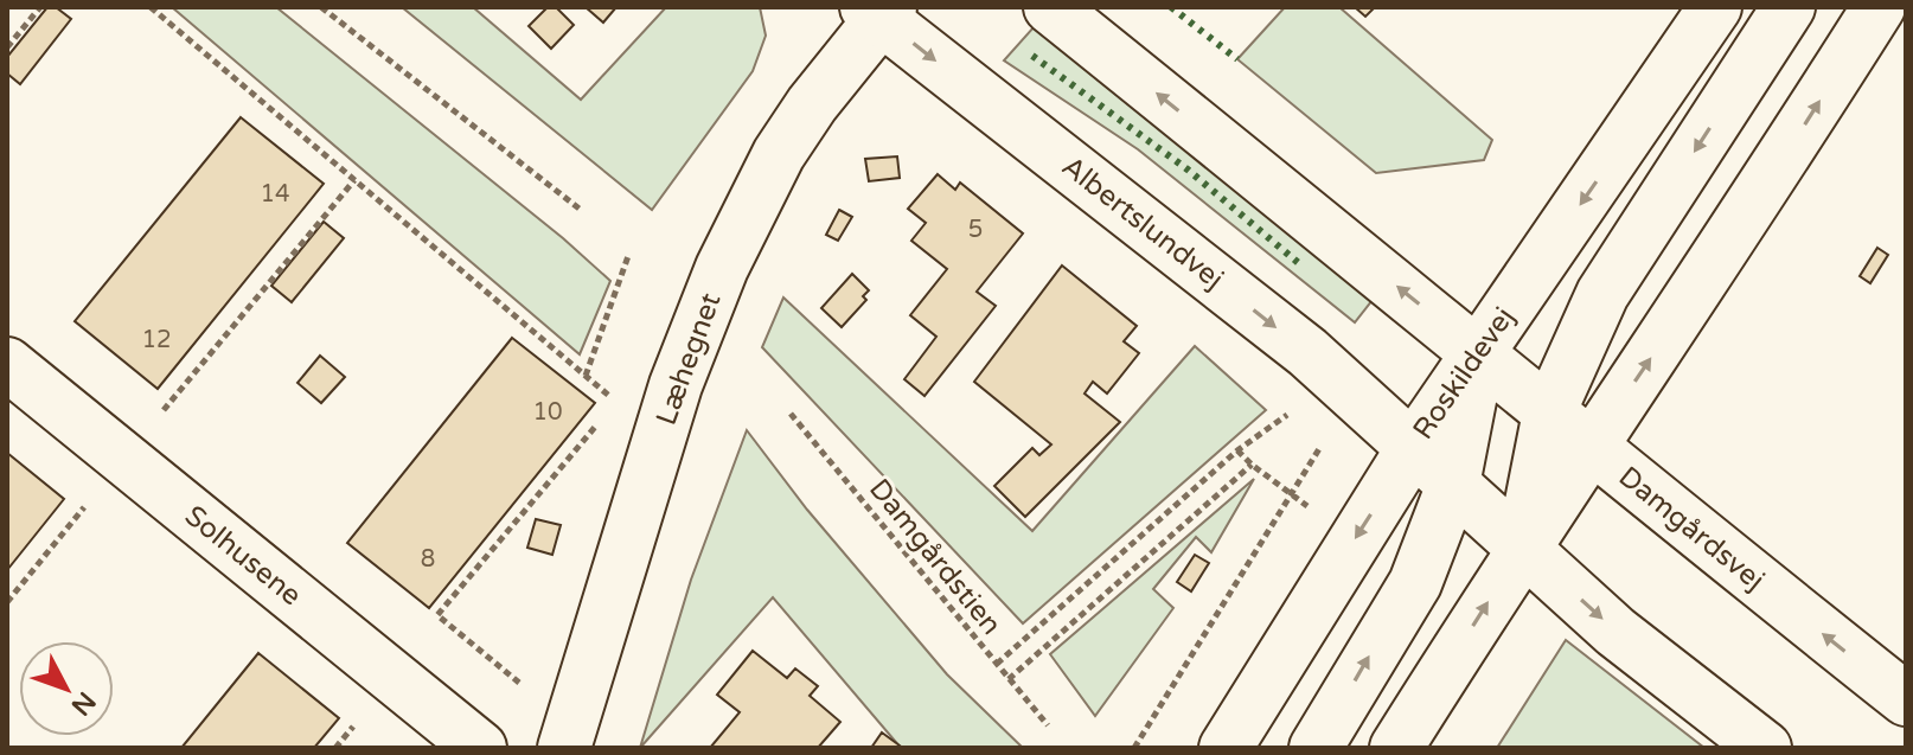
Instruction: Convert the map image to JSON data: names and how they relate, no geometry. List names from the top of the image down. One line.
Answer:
{"streets":{"street":["Albertslundvej","Læhegnet","Roskildevej","Damgårdsvej","Solhusene"],"path":["Damgårdstien"]},"crossings":[["Albertslundvej","Læhegnet"],["Albertslundvej","Roskildevej"],["Roskildevej","Damgårdsvej"]],"house_numbers":["14","5","12","10","8"],"north":"bottom right"}
